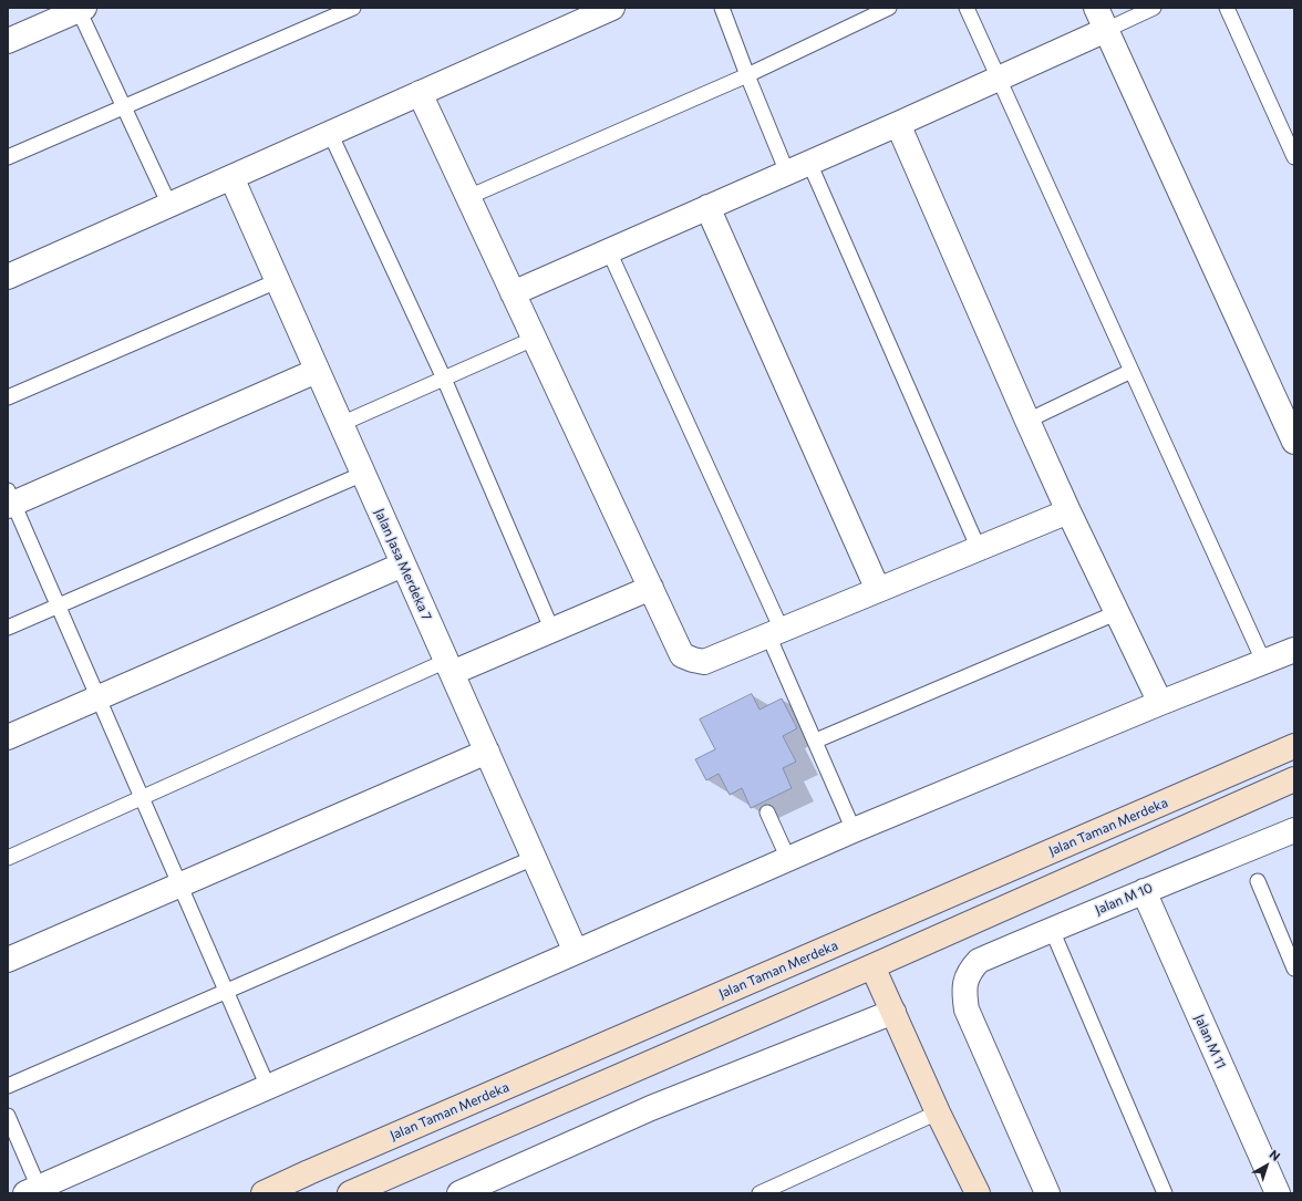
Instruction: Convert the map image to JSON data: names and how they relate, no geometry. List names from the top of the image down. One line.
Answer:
{"streets":{"main road":["Jalan Taman Merdeka"],"street":["Jalan Jasa Merdeka 7","Jalan M 10","Jalan M 11"]},"crossings":[["Jalan M 10","Jalan M 11"]],"north":"top right"}
